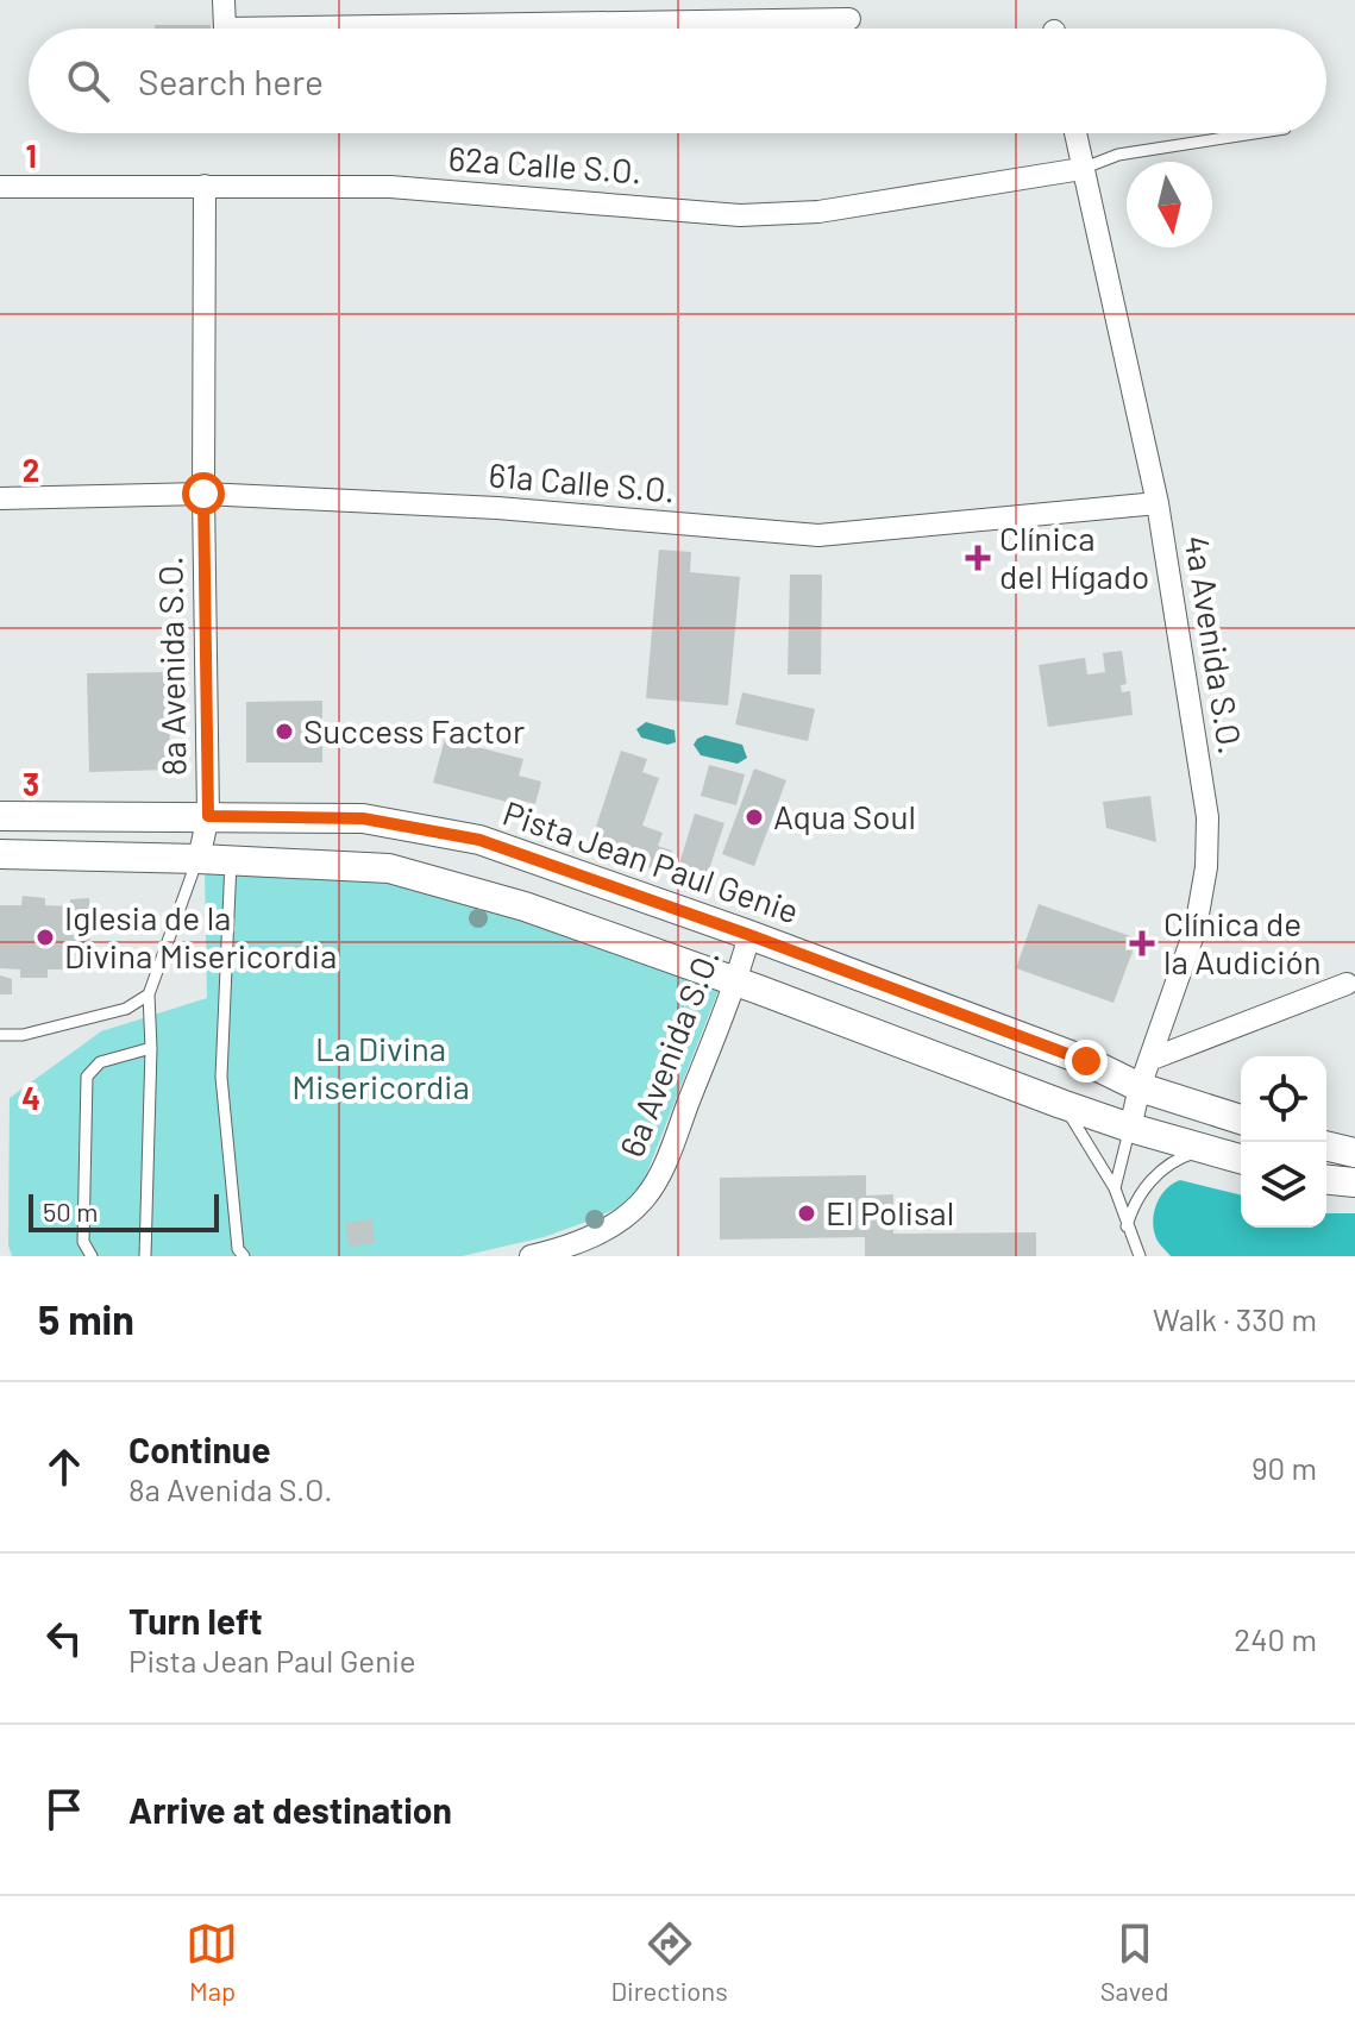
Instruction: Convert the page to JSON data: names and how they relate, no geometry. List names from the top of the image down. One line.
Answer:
{"streets":{"main road":["Pista Jean Paul Genie"],"street":["62a Calle S.O.","61a Calle S.O.","4a Avenida S.O.","8a Avenida S.O.","6a Avenida S.O."]},"crossings":[["62a Calle S.O.","4a Avenida S.O."],["62a Calle S.O.","8a Avenida S.O."],["61a Calle S.O.","4a Avenida S.O."],["61a Calle S.O.","8a Avenida S.O."],["4a Avenida S.O.","Pista Jean Paul Genie"],["8a Avenida S.O.","Pista Jean Paul Genie"],["Pista Jean Paul Genie","6a Avenida S.O."]],"parks":["La Divina Misericordia"],"places":{"health":["Clínica del Hígado","Clínica de la Audición"],"other":["Success Factor","Aqua Soul","Iglesia de la Divina Misericordia","El Polisal"]},"scale_bar":"50 m","north":"bottom","page":{"search":"Search here","scale":"50 m","heading":["5 min","Walk · 330 m"],"list":[["Continue","8a Avenida S.O.","90 m"],["Turn left","Pista Jean Paul Genie","240 m"],"Arrive at destination"],"nav":["Map","Directions","Saved"]},"grid":{"rows":["1","2","3","4"]}}
